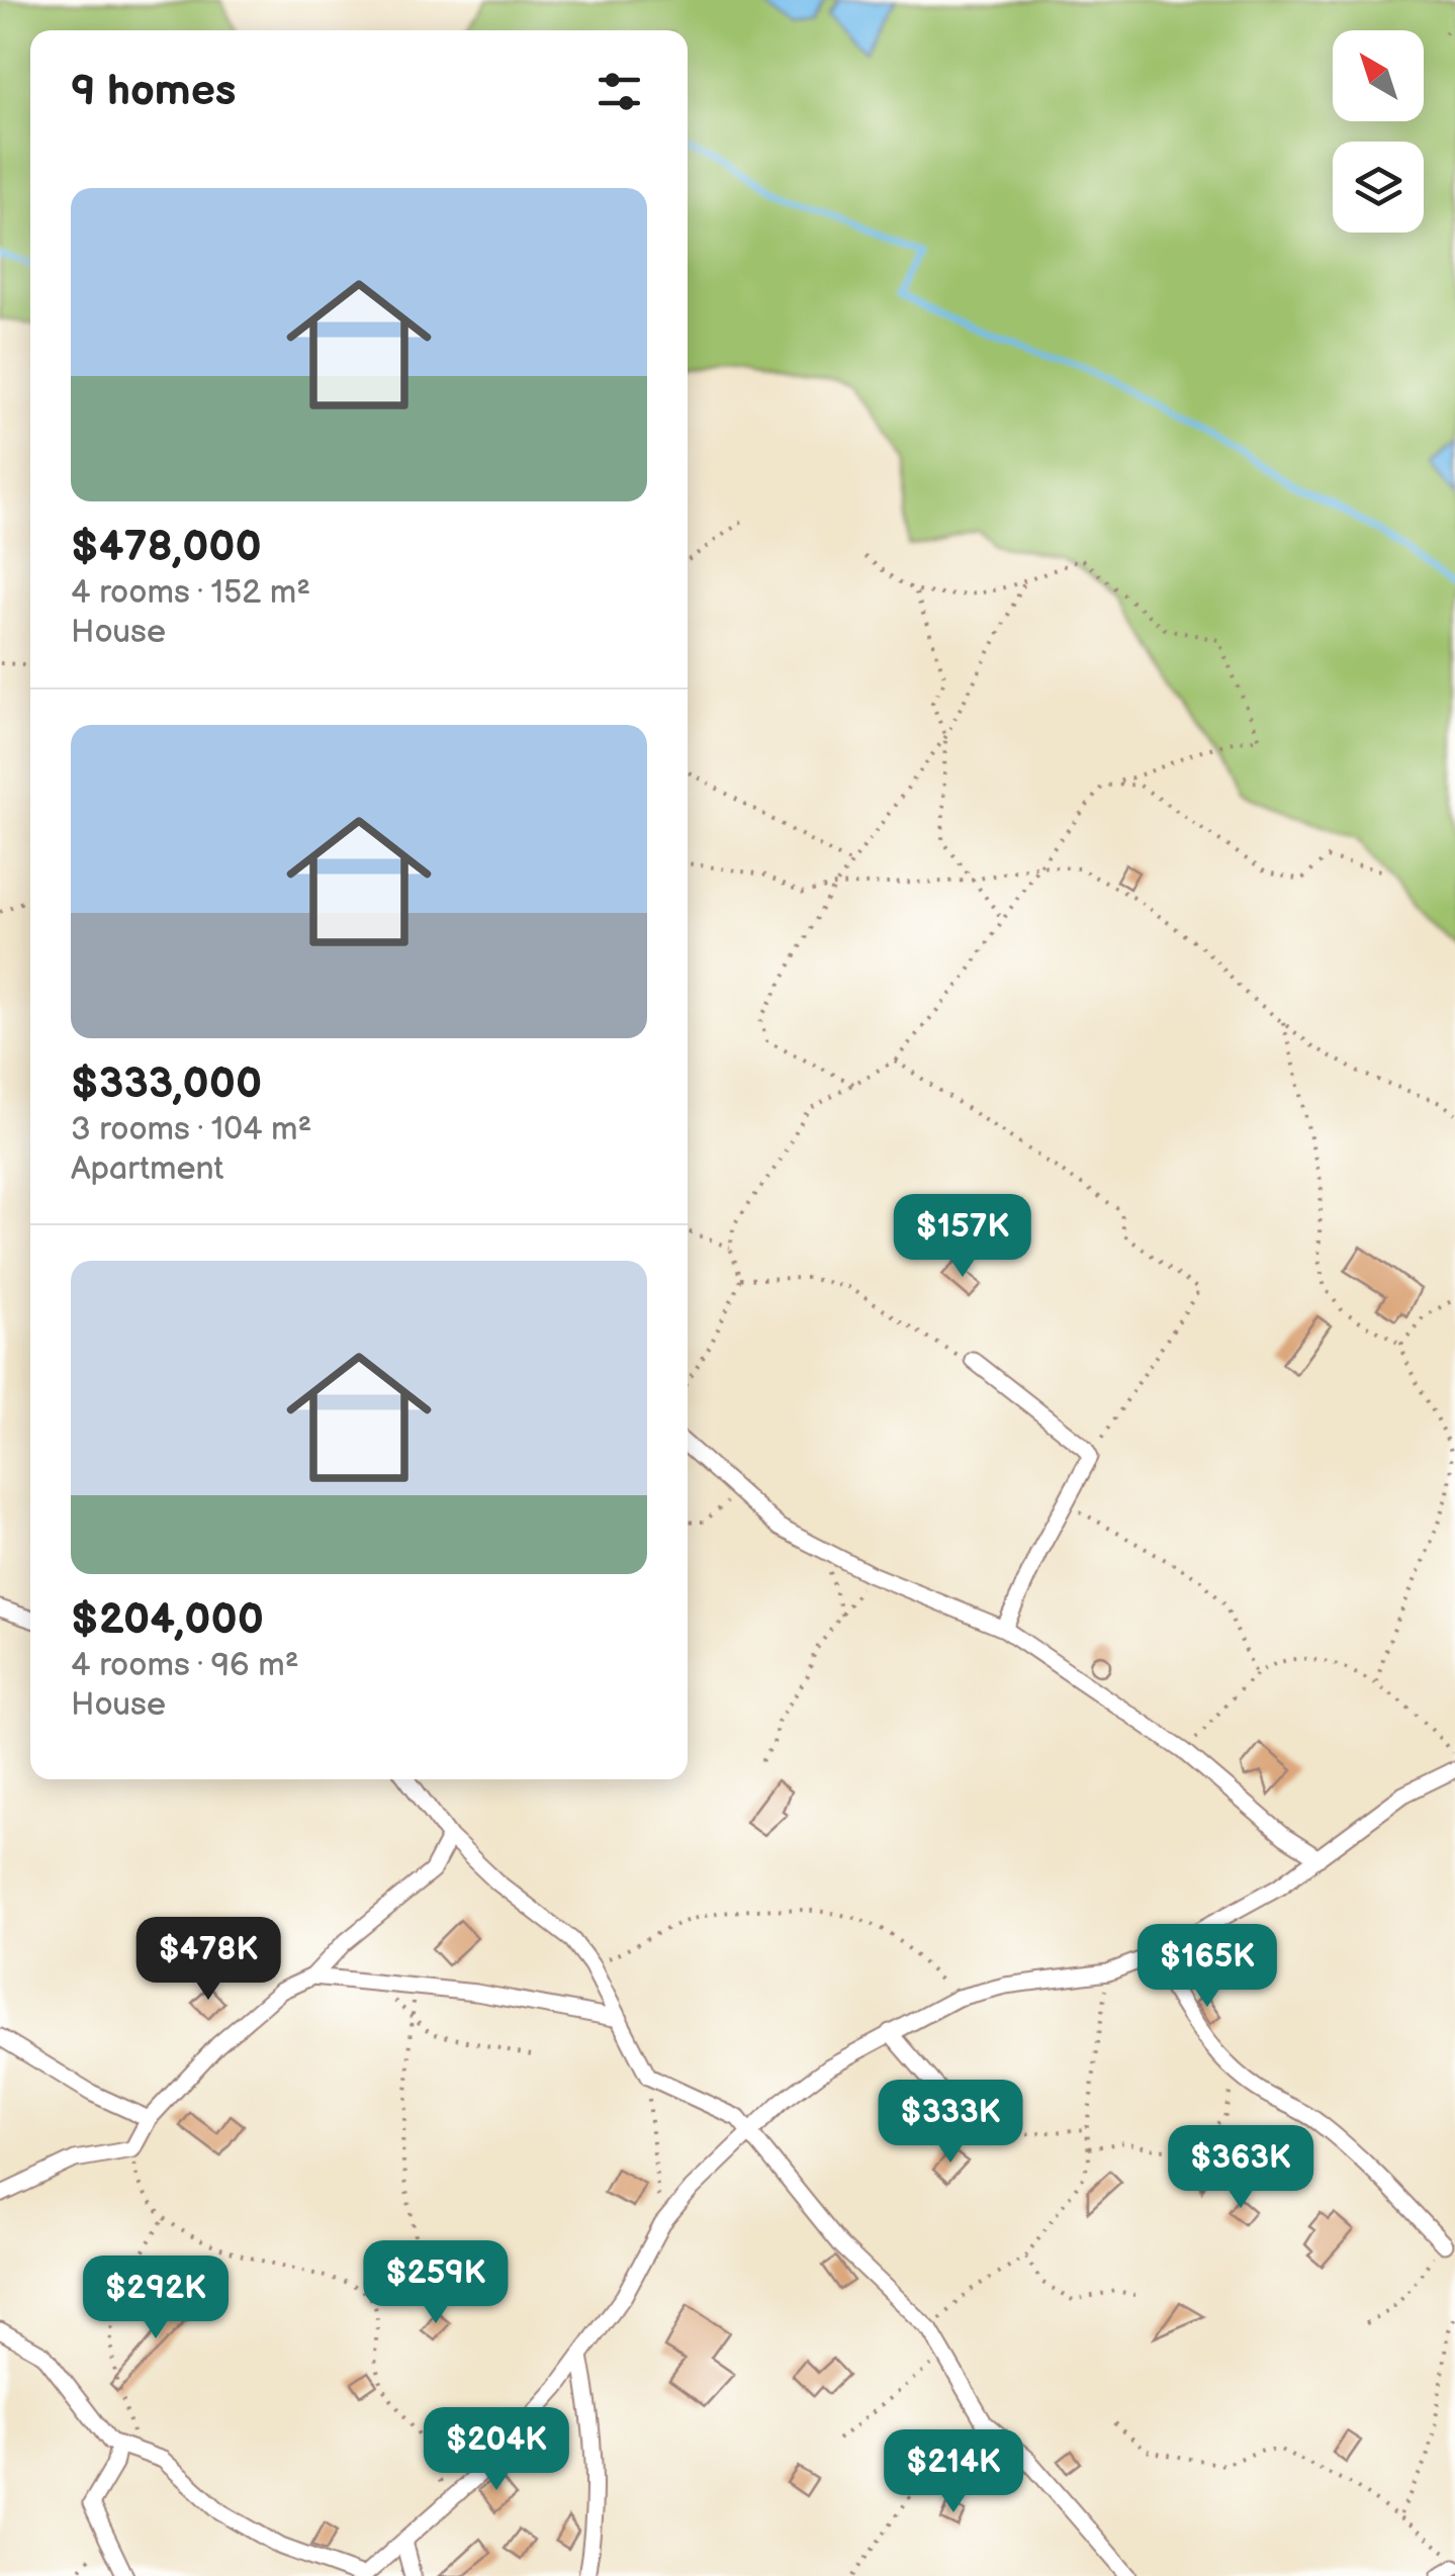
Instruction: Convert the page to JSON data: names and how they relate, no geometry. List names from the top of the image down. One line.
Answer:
{"north":"top left","page":{"heading":"9 homes","list":[{"name":"$478,000","note":"4 rooms · 152 m² · House"},{"name":"$333,000","note":"3 rooms · 104 m² · Apartment"},{"name":"$204,000","note":"4 rooms · 96 m² · House"}],"price":["$157K","$478K","$165K","$333K","$363K","$259K","$292K","$204K","$214K"]}}
